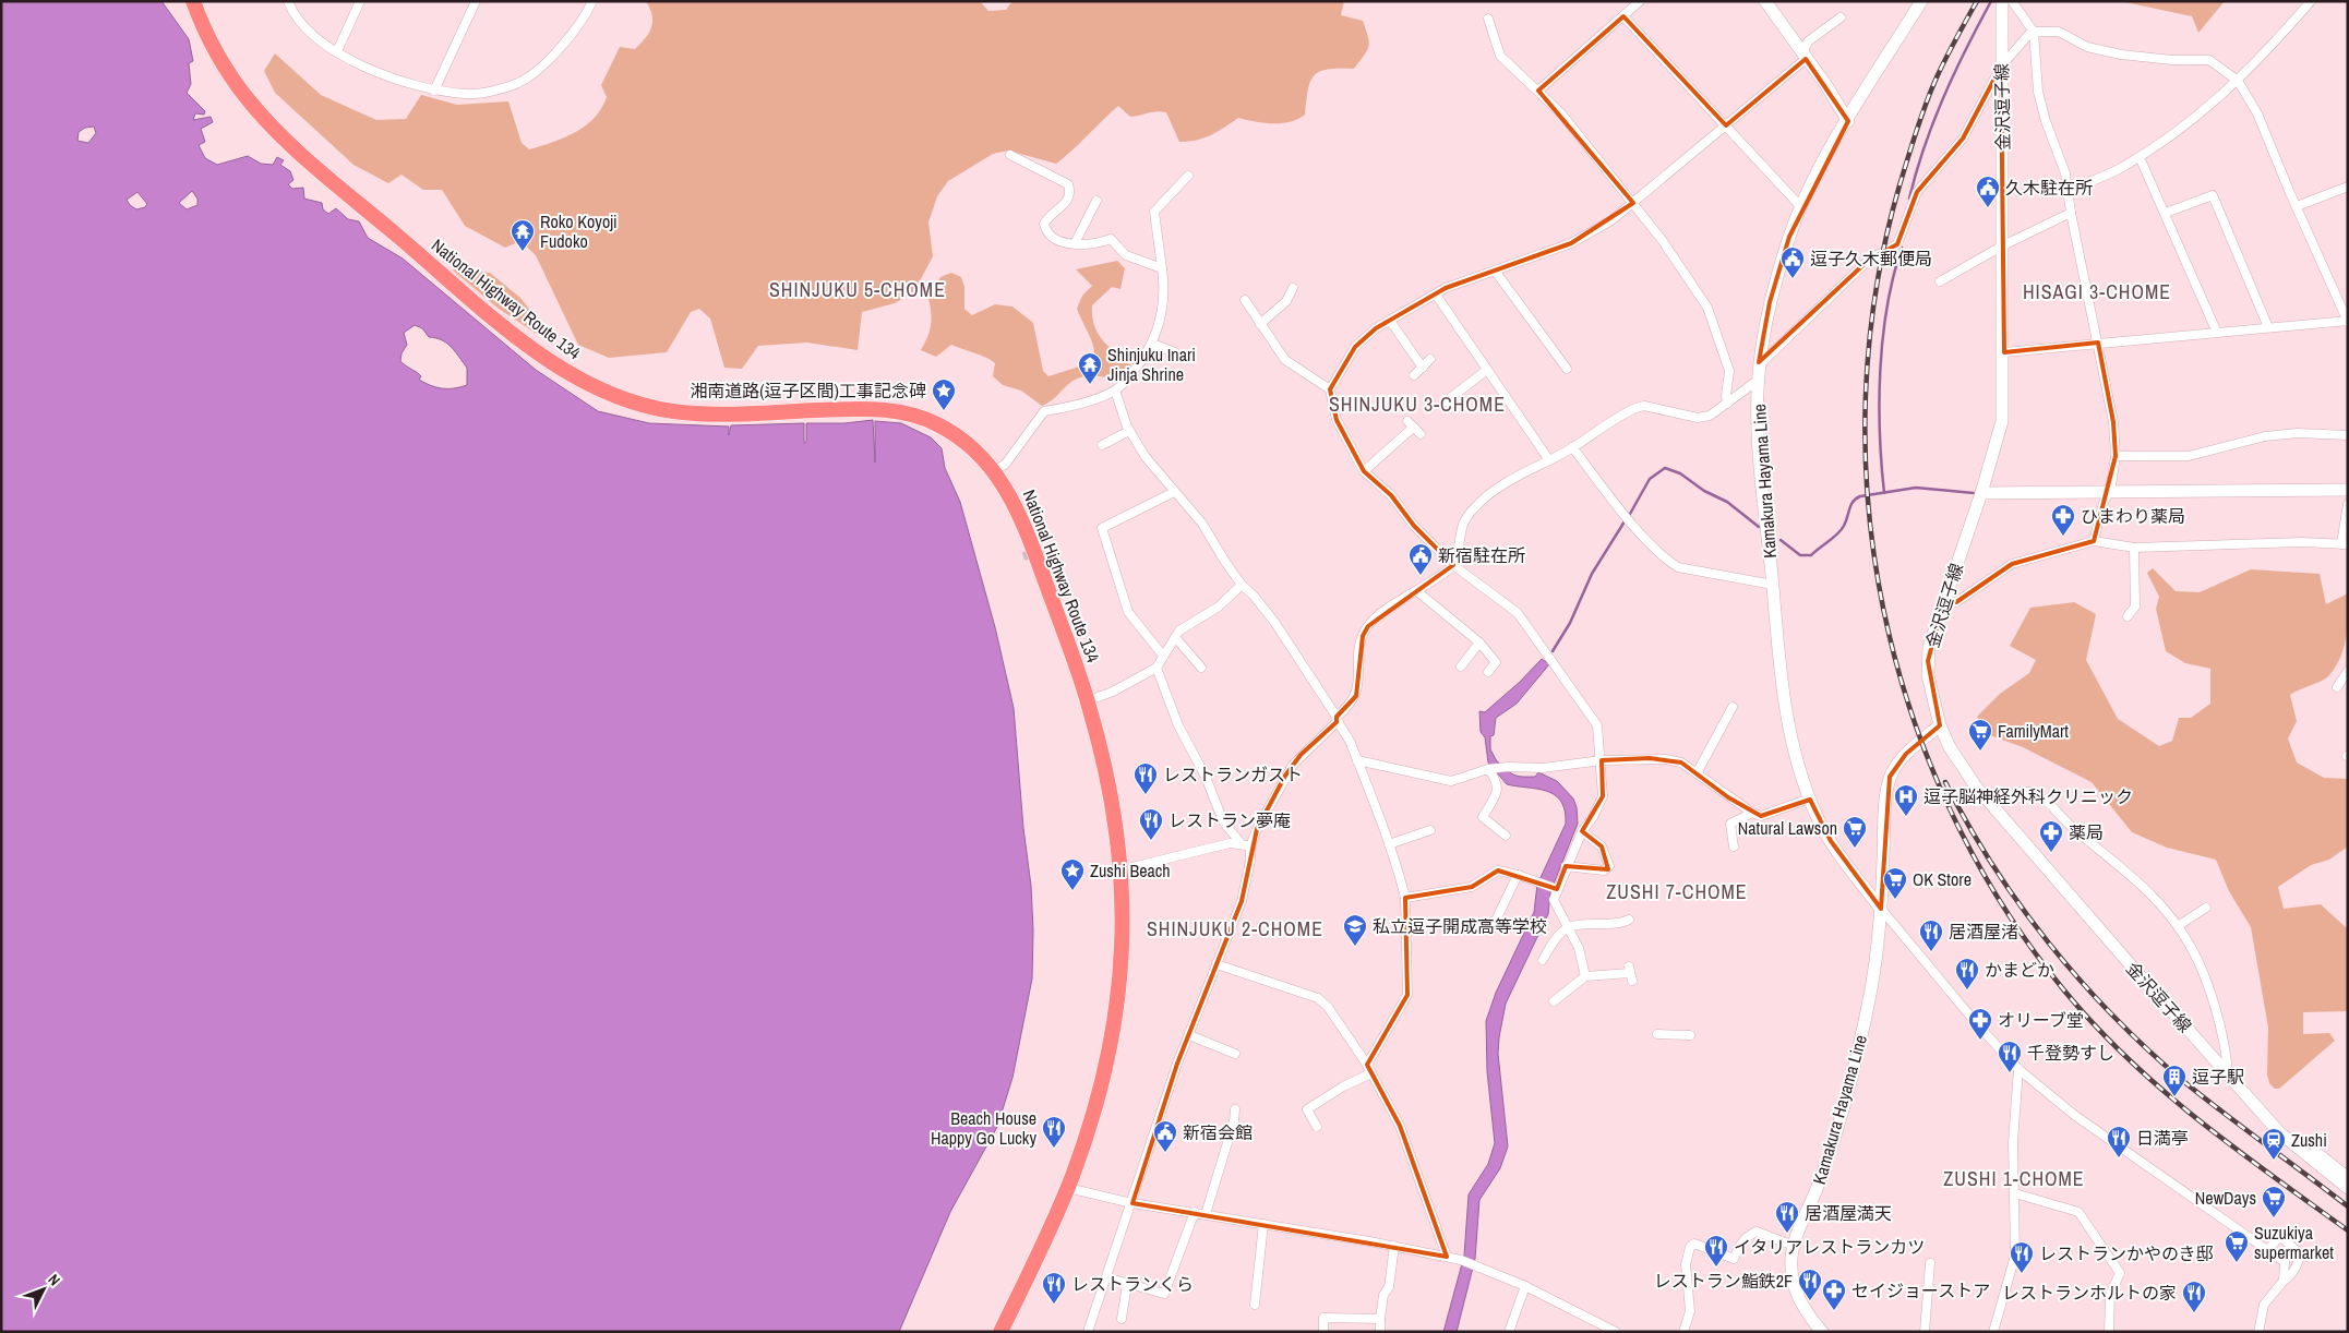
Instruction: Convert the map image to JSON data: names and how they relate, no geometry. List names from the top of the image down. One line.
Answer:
{"streets":{"highway":["National Highway Route 134"],"main road":["金沢逗子線","Kamakura Hayama Line"]},"crossings":[["金沢逗子線","Kamakura Hayama Line"]],"districts":["SHINJUKU 5-CHOME","HISAGI 3-CHOME","SHINJUKU 3-CHOME","ZUSHI 7-CHOME","SHINJUKU 2-CHOME","ZUSHI 1-CHOME"],"places":{"public building":["久木駐在所","逗子久木郵便局","新宿駐在所","新宿会館"],"temple":["Roko Koyoji Fudoko","Shinjuku Inari Jinja Shrine"],"place":["湘南道路(逗子区間)工事記念碑","Zushi Beach"],"pharmacy":["ひまわり薬局","薬局","オリーブ堂","セイジョーストア"],"supermarket":["FamilyMart","Natural Lawson","OK Store","NewDays","Suzukiya supermarket"],"restaurant":["レストランガスト","レストラン夢庵","居酒屋渚","かまどか","千登勢すし","Beach House Happy Go Lucky","日満亭","居酒屋満天","イタリアレストランカツ","レストランかやのき邸","レストラン鮨鉄2F","レストランくら","レストランホルトの家"],"hospital":["逗子脳神経外科クリニック"],"school or university":["私立逗子開成高等学校"],"building":["逗子駅"],"station":["Zushi"]},"north":"top right"}
